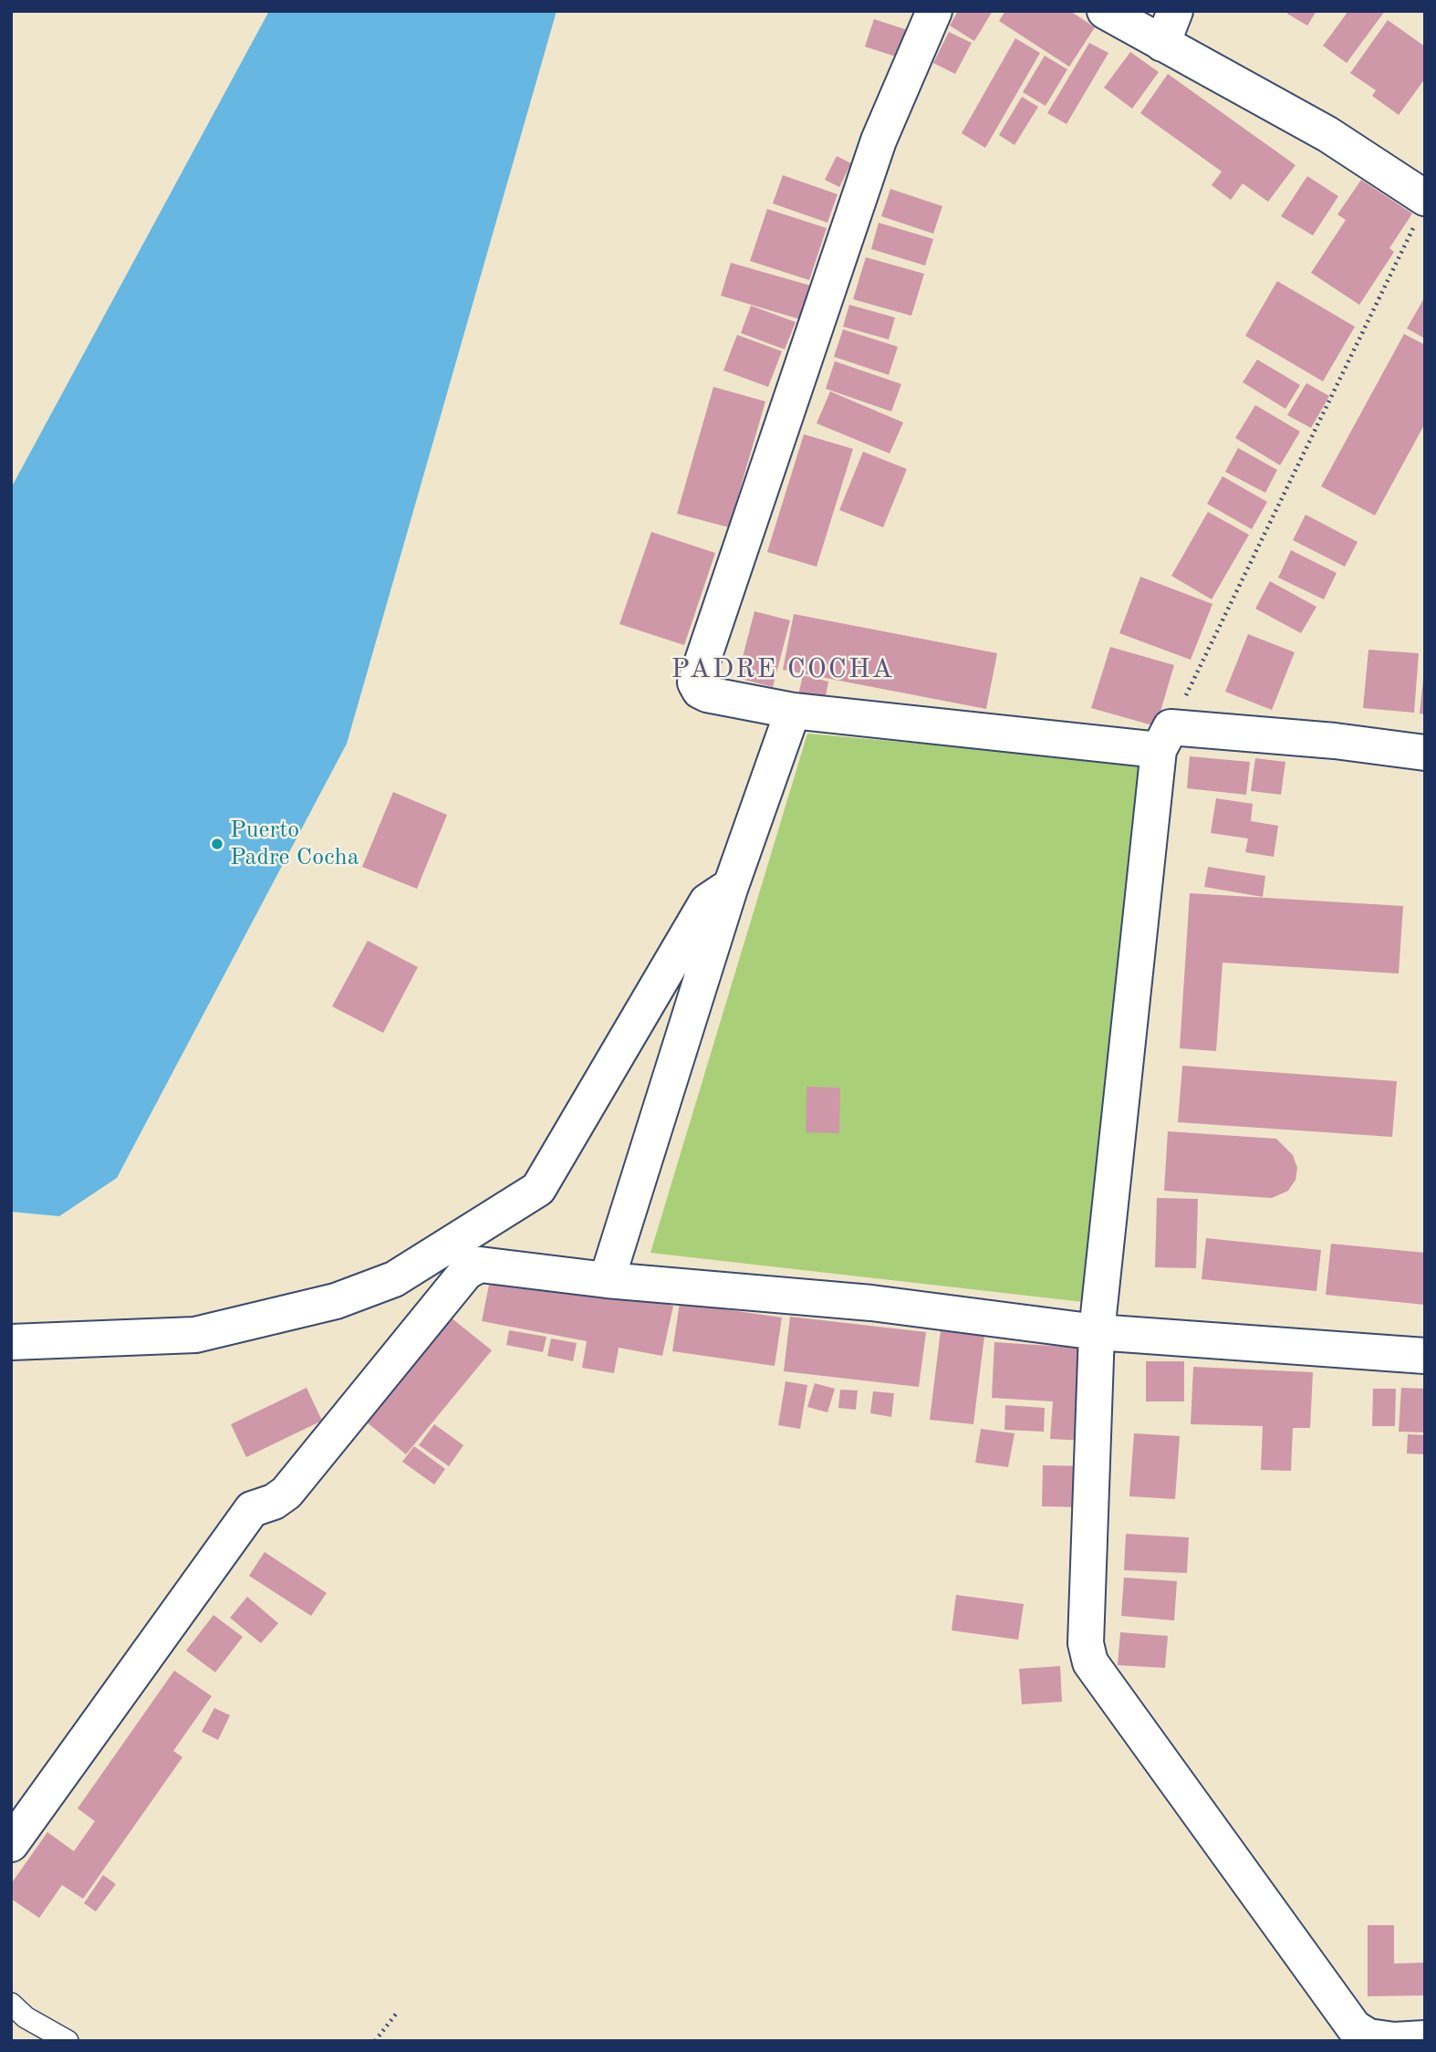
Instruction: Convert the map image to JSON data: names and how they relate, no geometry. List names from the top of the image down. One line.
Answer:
{"districts":["PADRE COCHA"],"places":["Puerto Padre Cocha"]}
